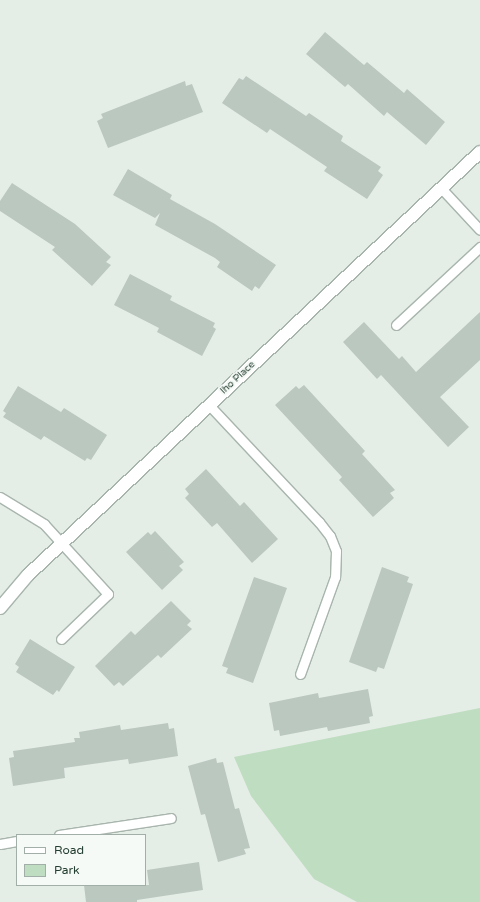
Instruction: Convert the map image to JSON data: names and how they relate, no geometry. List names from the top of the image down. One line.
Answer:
{"streets":{"street":["Iho Place"]},"legend":["Road","Park"]}
